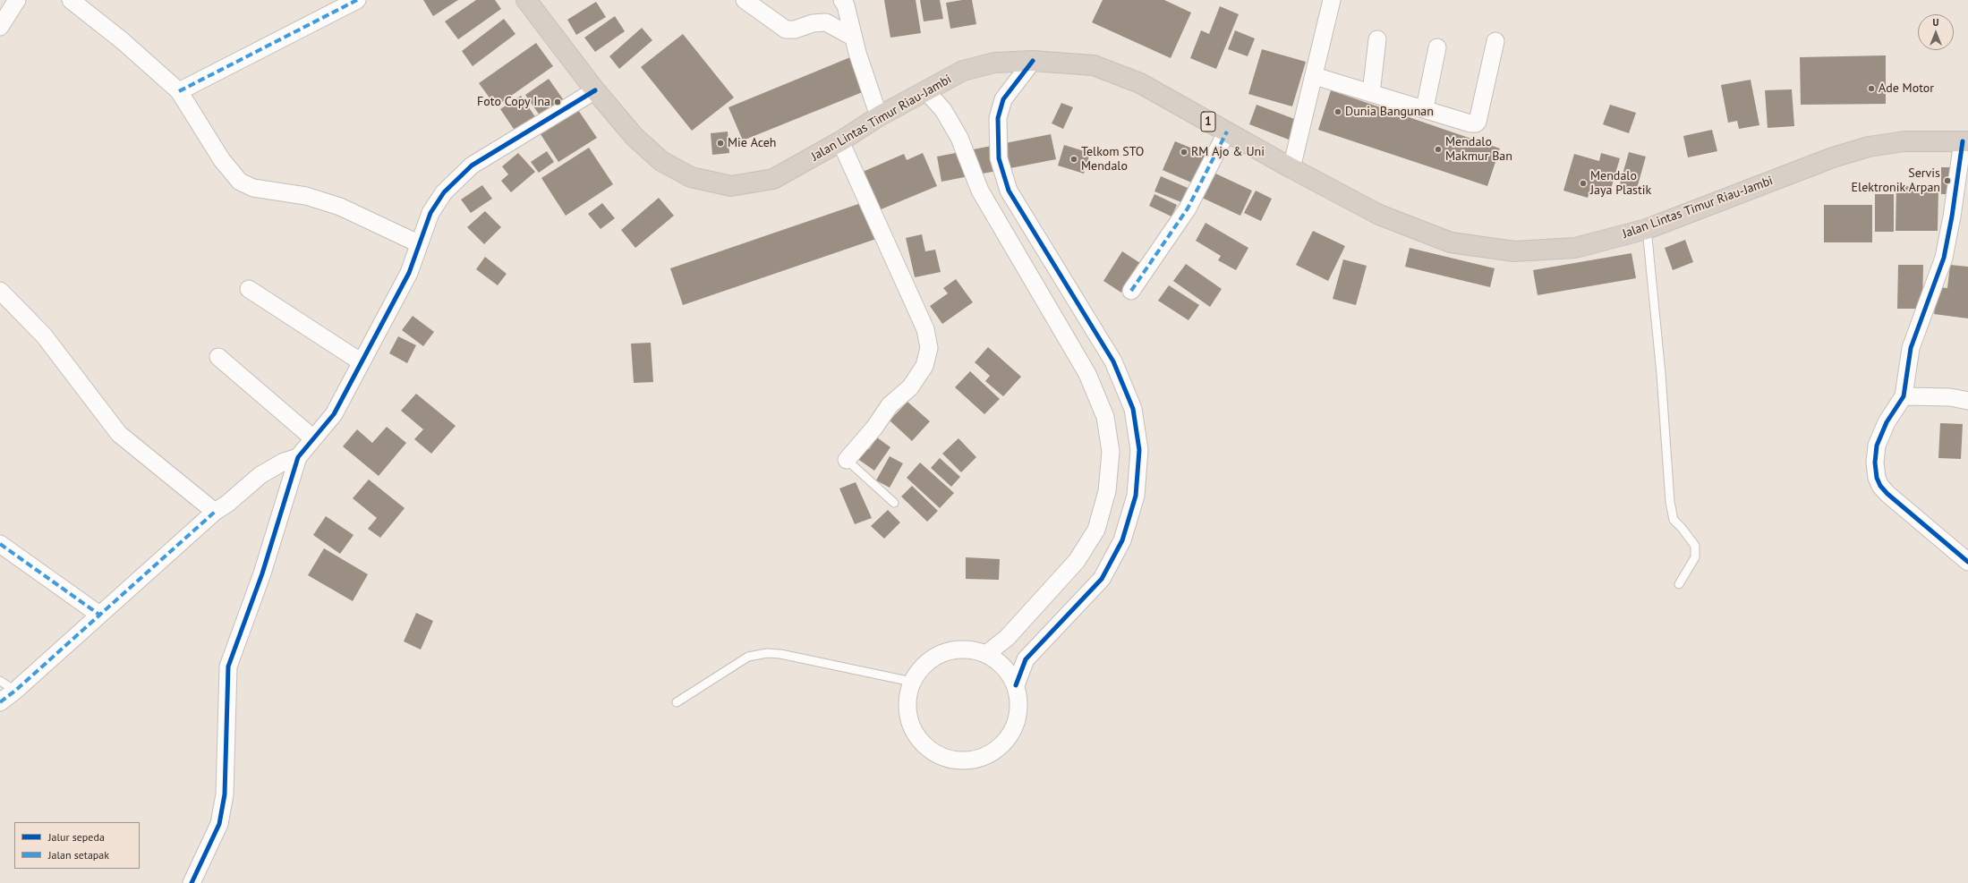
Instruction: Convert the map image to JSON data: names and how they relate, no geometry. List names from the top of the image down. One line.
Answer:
{"streets":{"highway":["Jalan Lintas Timur Riau-Jambi","1"]},"places":["Ade Motor","Foto Copy Ina","Dunia Bangunan","Mie Aceh","Mendalo Makmur Ban","RM Ajo & Uni","Telkom STO Mendalo","Servis Elektronik Arpan","Mendalo Jaya Plastik"],"legend":["Jalur sepeda","Jalan setapak"],"north":"top"}
